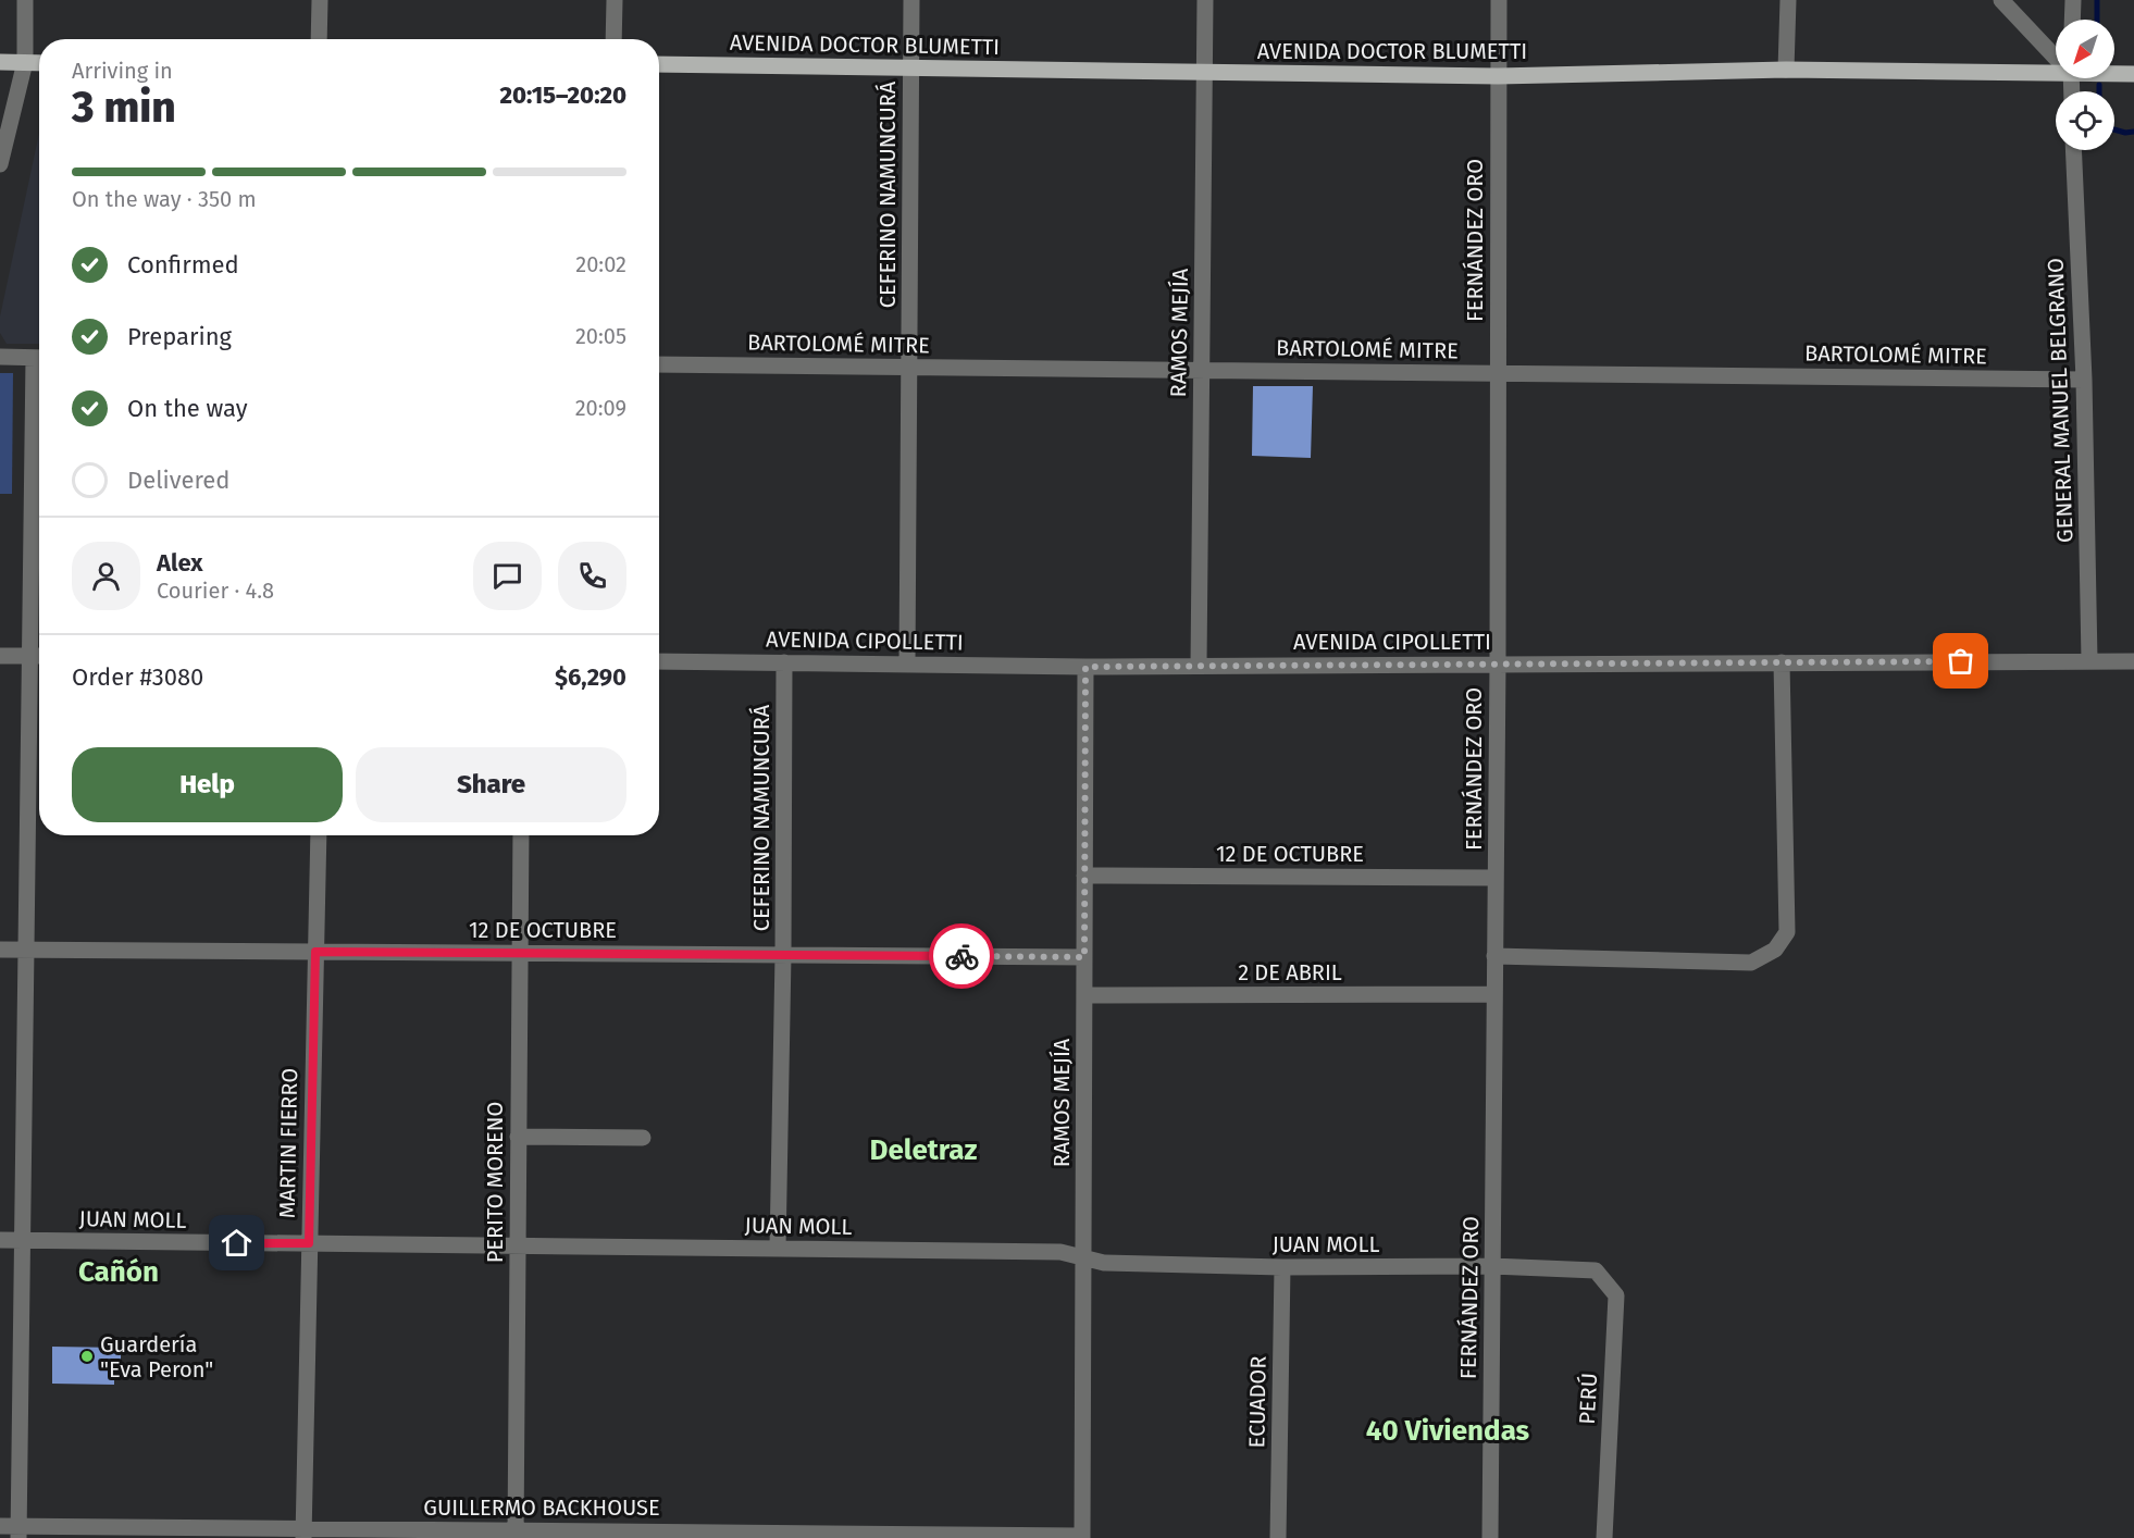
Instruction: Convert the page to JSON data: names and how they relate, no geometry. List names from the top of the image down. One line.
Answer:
{"streets":{"main road":["AVENIDA DOCTOR BLUMETTI"],"street":["CEFERINO NAMUNCURÁ","FERNÁNDEZ ORO","RAMOS MEJÍA","BARTOLOMÉ MITRE","GENERAL MANUEL BELGRANO","AVENIDA CIPOLLETTI","12 DE OCTUBRE","2 DE ABRIL","MARTIN FIERRO","PERITO MORENO","JUAN MOLL","PERÚ","ECUADOR","GUILLERMO BACKHOUSE"]},"crossings":[["AVENIDA DOCTOR BLUMETTI","CEFERINO NAMUNCURÁ"],["AVENIDA DOCTOR BLUMETTI","FERNÁNDEZ ORO"],["AVENIDA DOCTOR BLUMETTI","RAMOS MEJÍA"],["CEFERINO NAMUNCURÁ","BARTOLOMÉ MITRE"],["CEFERINO NAMUNCURÁ","AVENIDA CIPOLLETTI"],["CEFERINO NAMUNCURÁ","12 DE OCTUBRE"],["CEFERINO NAMUNCURÁ","JUAN MOLL"],["FERNÁNDEZ ORO","BARTOLOMÉ MITRE"],["FERNÁNDEZ ORO","AVENIDA CIPOLLETTI"],["FERNÁNDEZ ORO","12 DE OCTUBRE"],["FERNÁNDEZ ORO","2 DE ABRIL"],["FERNÁNDEZ ORO","JUAN MOLL"],["RAMOS MEJÍA","BARTOLOMÉ MITRE"],["RAMOS MEJÍA","AVENIDA CIPOLLETTI"],["RAMOS MEJÍA","12 DE OCTUBRE"],["RAMOS MEJÍA","2 DE ABRIL"],["RAMOS MEJÍA","JUAN MOLL"],["RAMOS MEJÍA","GUILLERMO BACKHOUSE"],["BARTOLOMÉ MITRE","GENERAL MANUEL BELGRANO"],["GENERAL MANUEL BELGRANO","AVENIDA CIPOLLETTI"],["12 DE OCTUBRE","MARTIN FIERRO"],["12 DE OCTUBRE","PERITO MORENO"],["MARTIN FIERRO","JUAN MOLL"],["MARTIN FIERRO","GUILLERMO BACKHOUSE"],["PERITO MORENO","JUAN MOLL"],["PERITO MORENO","GUILLERMO BACKHOUSE"],["JUAN MOLL","PERÚ"],["JUAN MOLL","ECUADOR"]],"districts":["Deletraz","Cañón","40 Viviendas"],"places":["Guardería \"Eva Peron\""],"north":"bottom left","page":{"heading":["3 min","Arriving in","20:15–20:20"],"panel":["Alex","Courier · 4.8","Order #3080","$6,290"],"bar":"On the way · 350 m","list":[["Confirmed","20:02"],["Preparing","20:05"],["On the way","20:09"],"Delivered"],"buttons":["Help","Share"]}}
